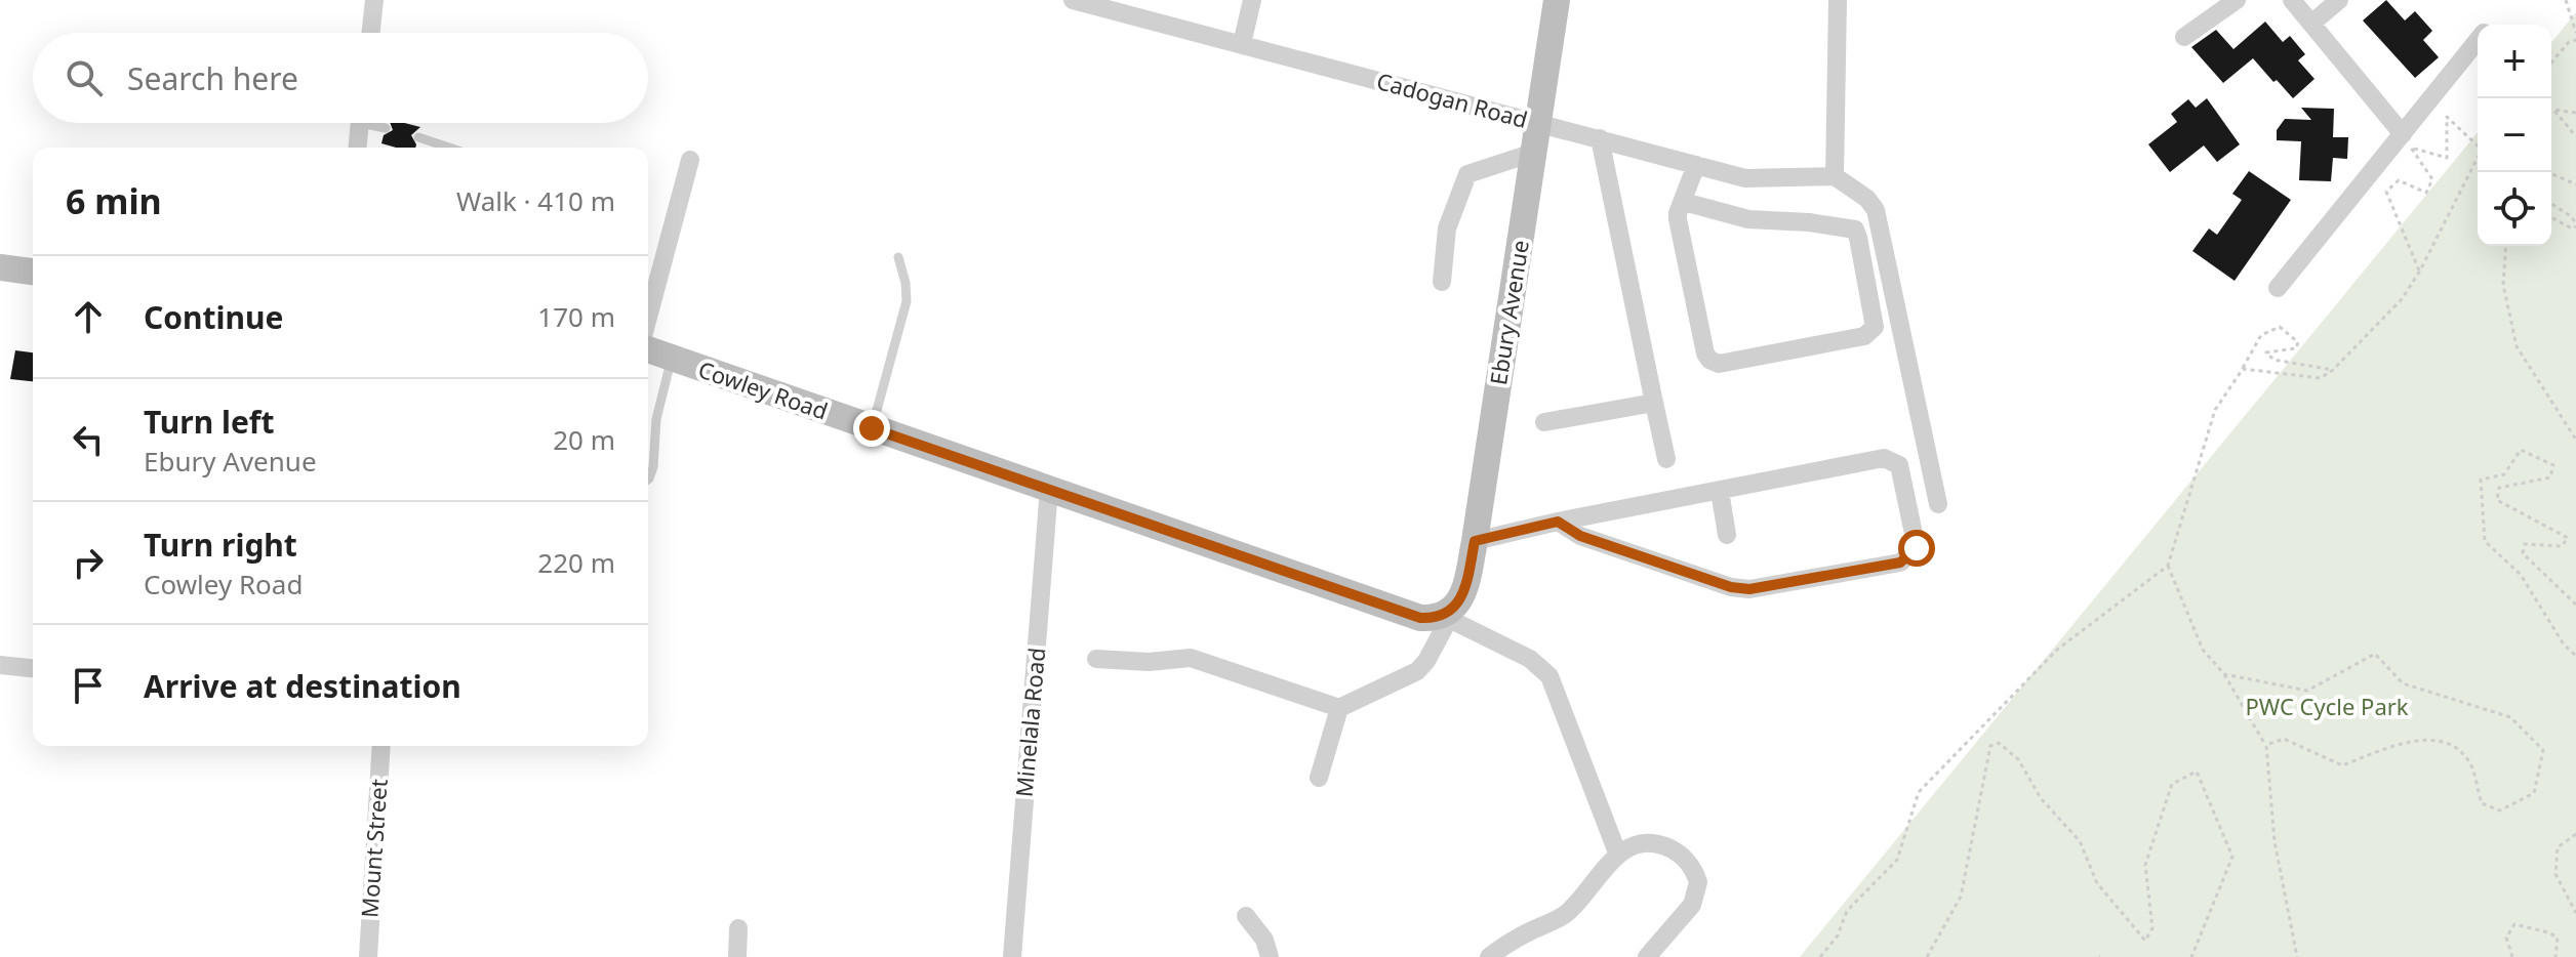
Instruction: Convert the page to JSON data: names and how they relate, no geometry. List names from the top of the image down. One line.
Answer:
{"streets":{"street":["Cadogan Road","Ebury Avenue","Cowley Road","Minelala Road","Mount Street"]},"crossings":[["Cadogan Road","Ebury Avenue"],["Ebury Avenue","Cowley Road"],["Cowley Road","Minelala Road"]],"parks":["PWC Cycle Park"],"page":{"map_buttons":["+","−"],"search":"Search here","heading":["6 min","Walk · 410 m"],"list":[["Continue","170 m"],["Turn left","Ebury Avenue","20 m"],["Turn right","Cowley Road","220 m"],"Arrive at destination"]}}
